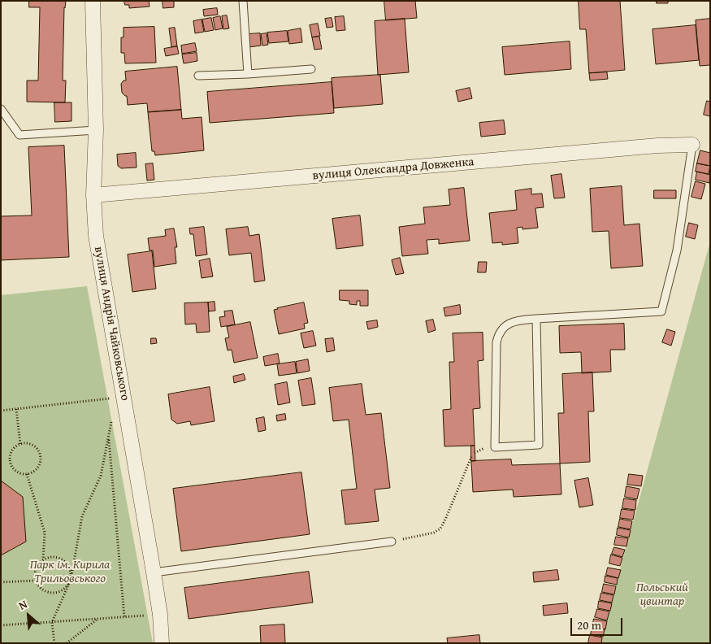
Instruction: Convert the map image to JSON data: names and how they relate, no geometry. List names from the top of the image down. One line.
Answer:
{"streets":{"street":["вулиця Олександра Довженка","вулиця Андрія Чайковського"]},"crossings":[["вулиця Олександра Довженка","вулиця Андрія Чайковського"]],"parks":["Парк ім. Кирила Трильовського","Польський цвинтар"],"scale_bar":"20 m","north":"top left"}
